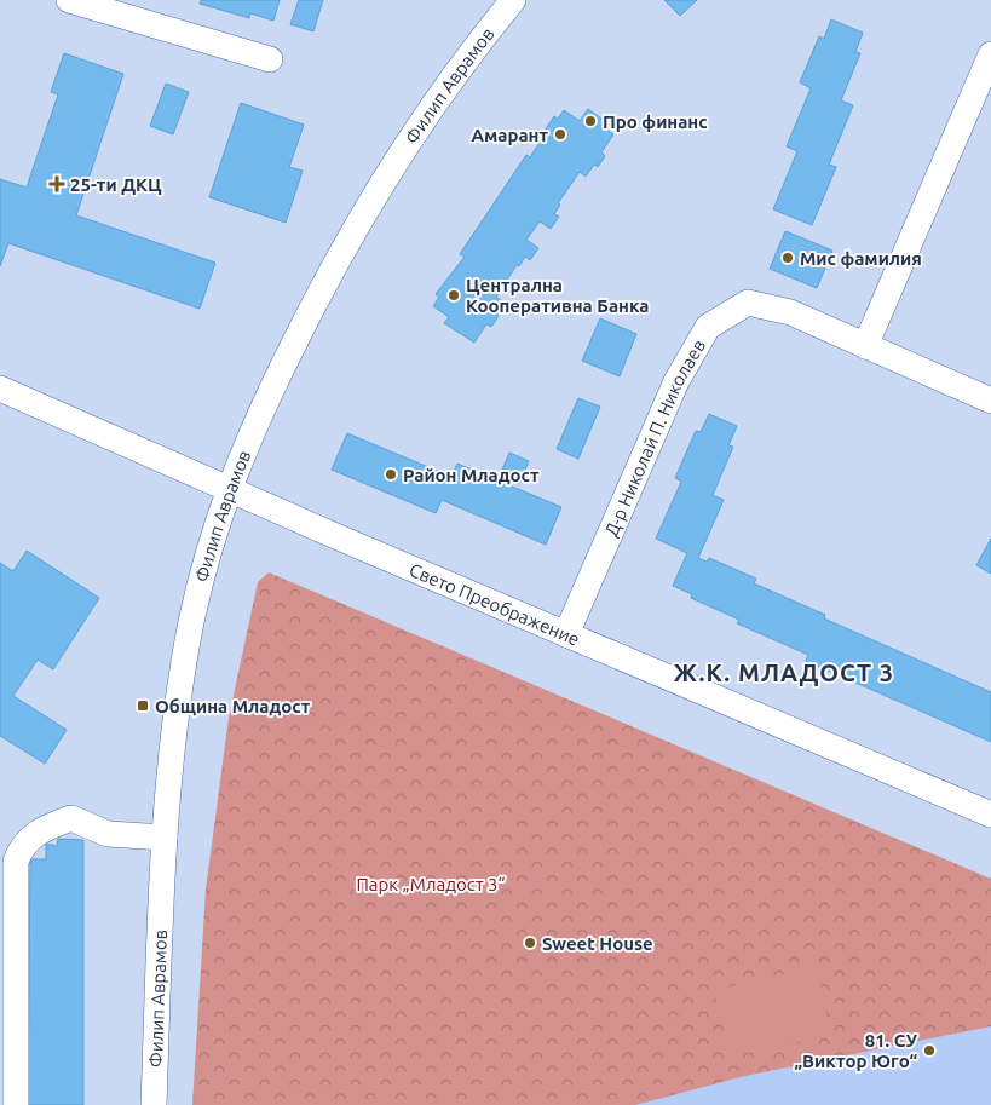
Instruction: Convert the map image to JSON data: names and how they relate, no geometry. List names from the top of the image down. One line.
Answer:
{"streets":{"street":["Филип Аврамов","Д-р Николай П. Николаев","Свето Преображение"]},"crossings":[["Филип Аврамов","Свето Преображение"],["Д-р Николай П. Николаев","Свето Преображение"]],"districts":["Ж.К. МЛАДОСТ 3"],"parks":["Парк „Младост 3“"],"places":{"other":["Про финанс","Амарант","Мис фамилия","Централна Кооперативна Банка","Район Младост","Sweet House","81. СУ „Виктор Юго“"],"health":["25-ти ДКЦ"],"transit":["Община Младост"]}}
